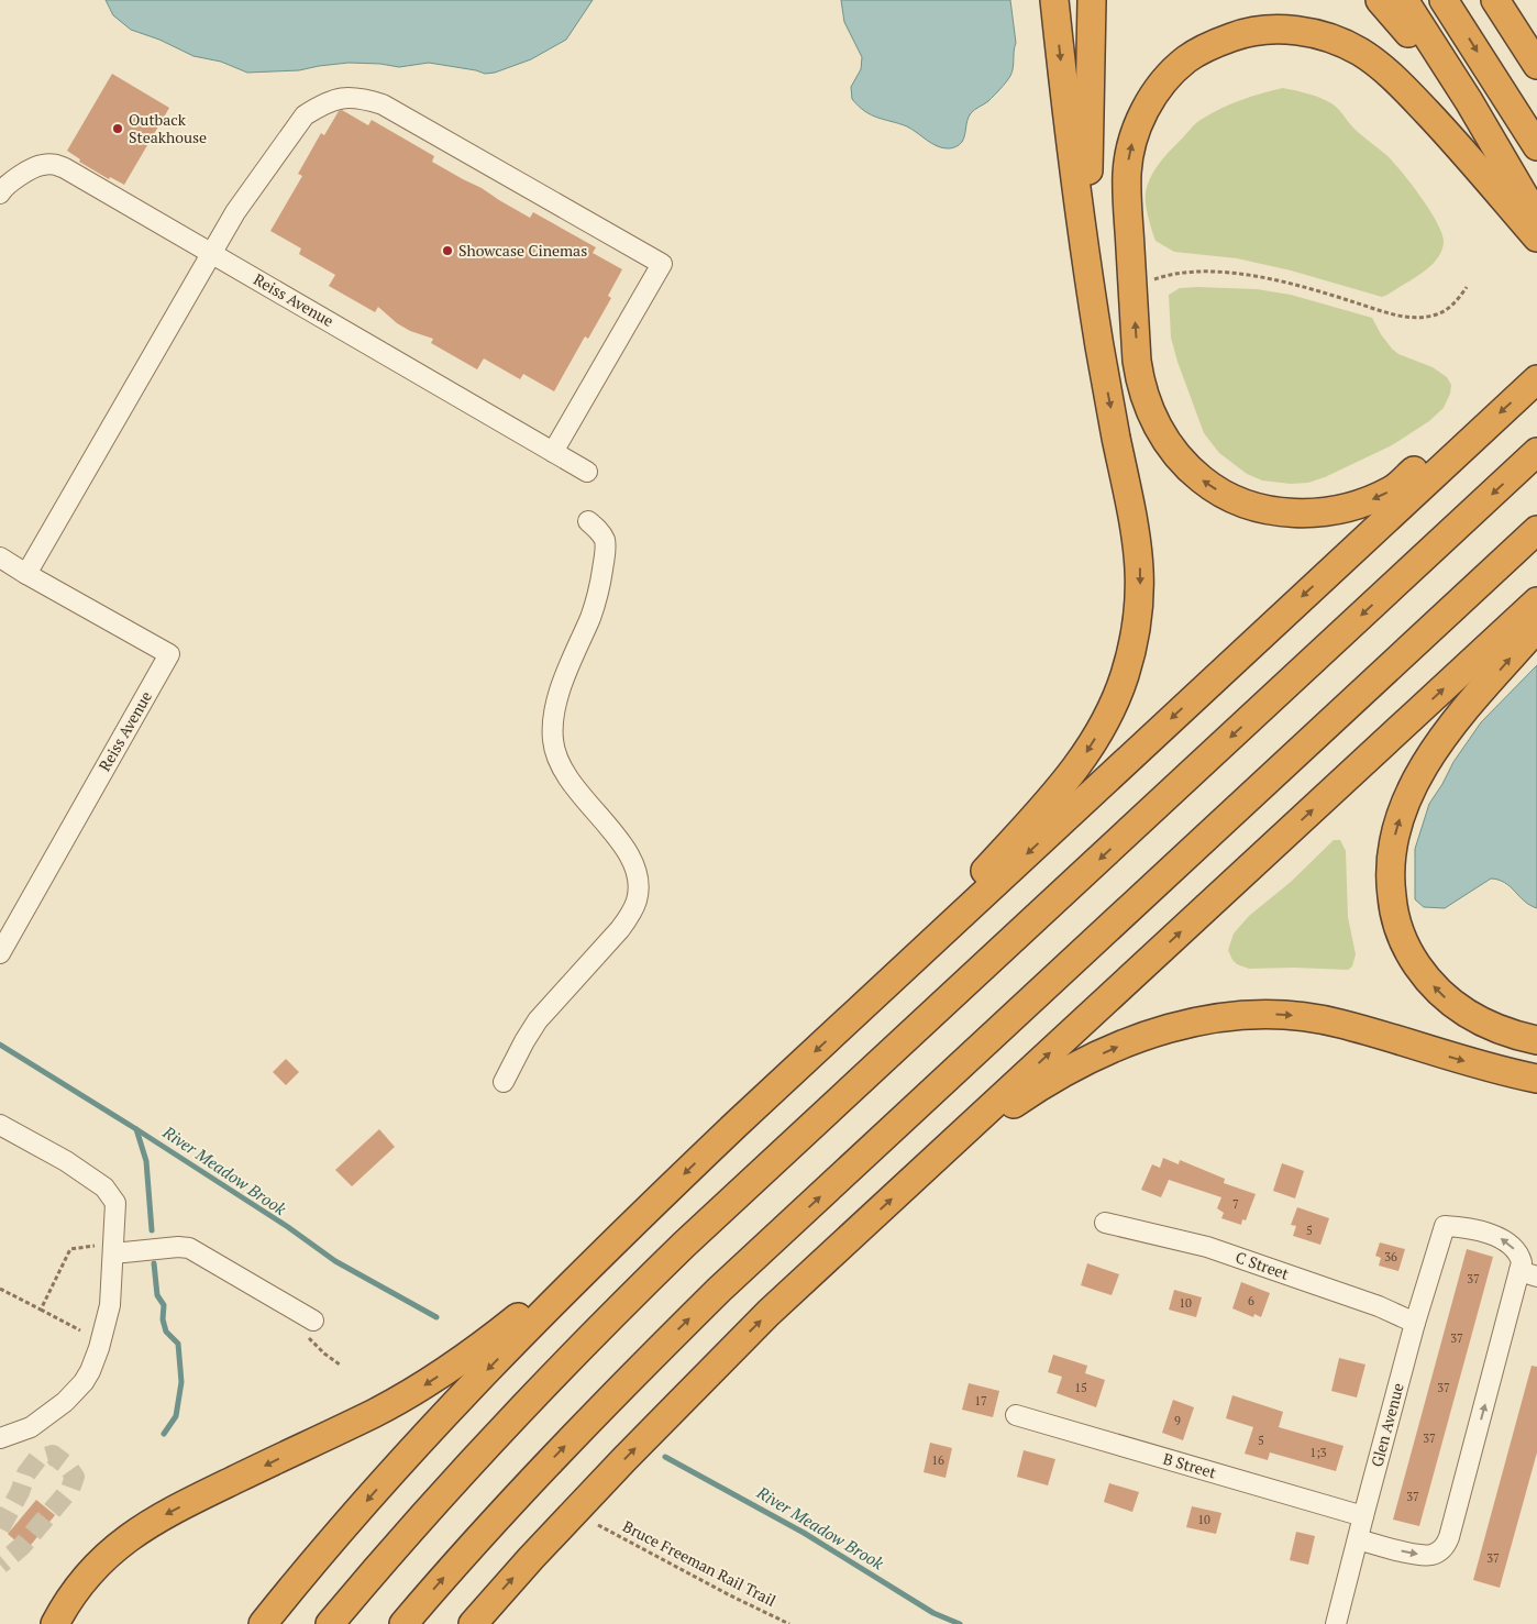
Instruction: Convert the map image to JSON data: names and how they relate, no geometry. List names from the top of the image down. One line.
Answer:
{"streets":{"street":["Reiss Avenue","C Street","Glen Avenue","B Street"],"path":["Bruce Freeman Rail Trail"]},"crossings":[["C Street","Glen Avenue"],["Glen Avenue","B Street"]],"water":["River Meadow Brook"],"places":["Outback Steakhouse","Showcase Cinemas"],"house_numbers":["7","5","36","37","6","10","37","15","37","17","9","37","5","1;3","16","37","10","37"]}
